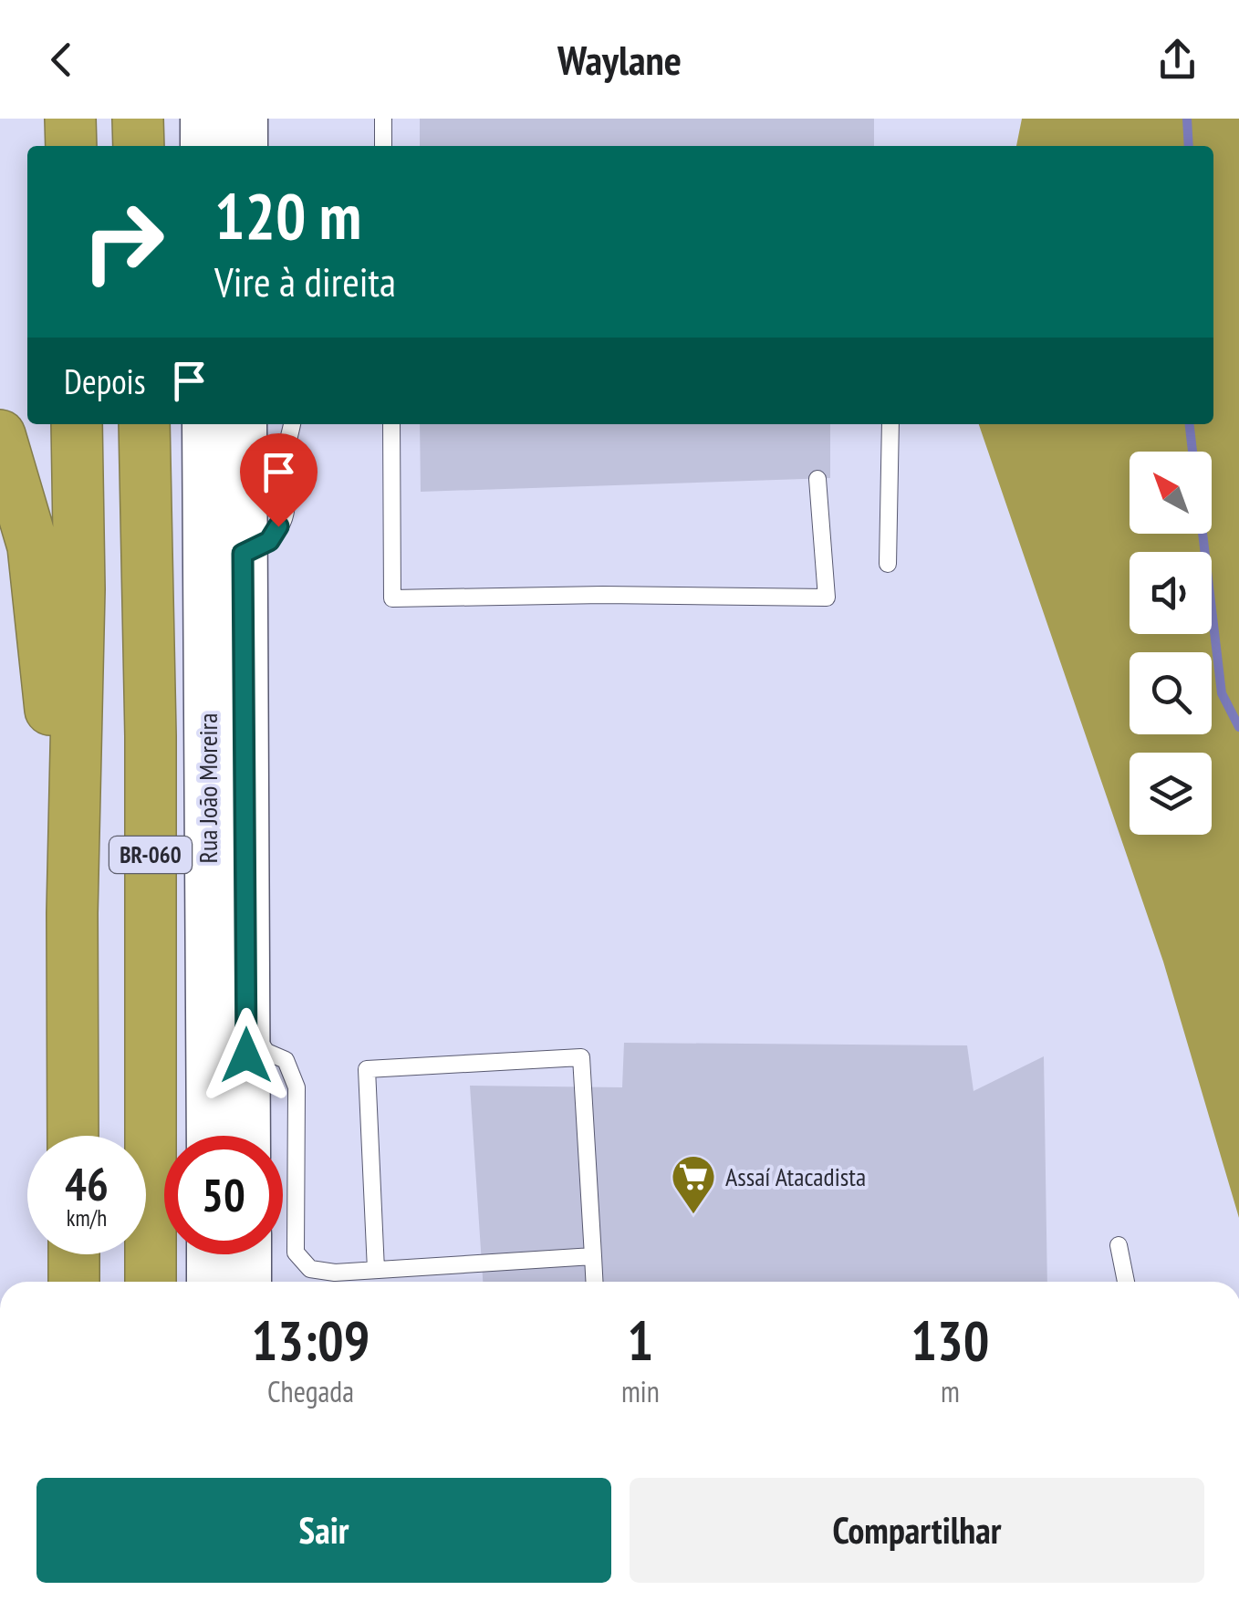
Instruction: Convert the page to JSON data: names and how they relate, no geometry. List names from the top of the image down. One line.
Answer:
{"streets":{"highway":["BR-060"],"main road":["Rua João Moreira"]},"places":{"supermarket":["Assaí Atacadista"]},"north":"top left","page":{"header":"Waylane","turn":["120 m","Vire à direita"],"then":"Depois","speed":"46 km/h","limit":"50","eta":["13:09","Chegada","1","min","130","m"],"buttons":["Sair","Compartilhar"]}}
